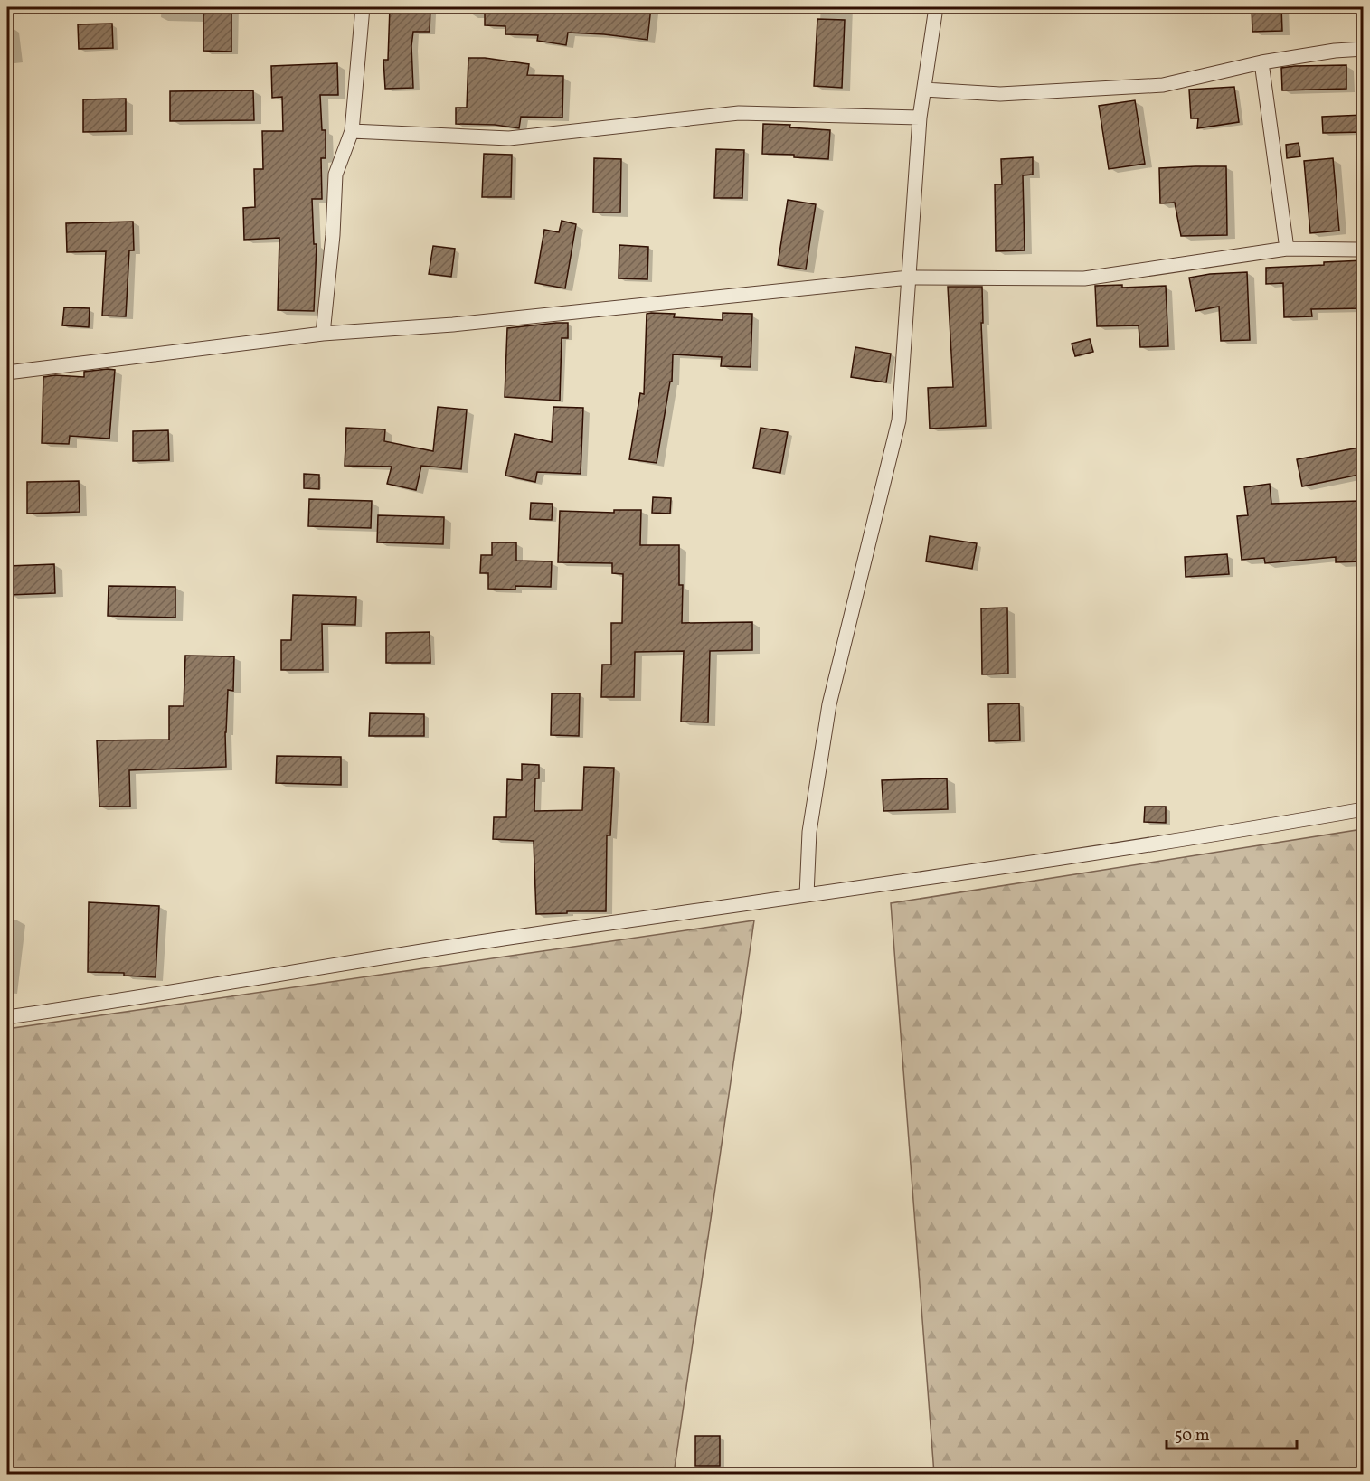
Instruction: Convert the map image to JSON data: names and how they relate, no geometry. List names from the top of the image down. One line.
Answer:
{"scale_bar":"50 m"}
